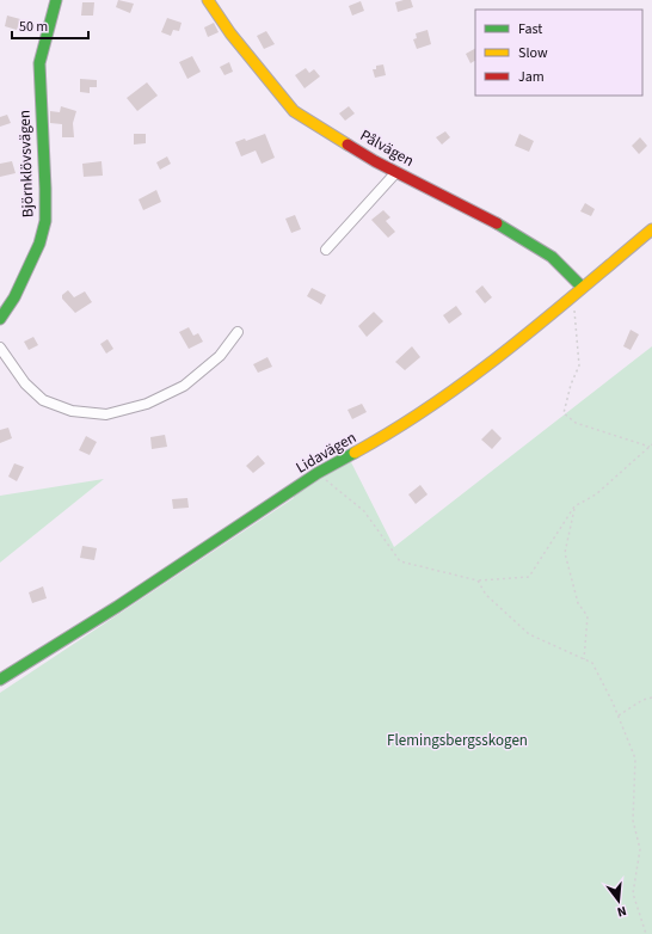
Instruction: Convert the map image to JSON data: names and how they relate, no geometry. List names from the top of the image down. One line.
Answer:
{"streets":{"street":["Pålvägen","Björnklövsvägen","Lidavägen"]},"crossings":[["Pålvägen","Lidavägen"]],"parks":["Flemingsbergsskogen"],"legend":["Fast","Slow","Jam"],"scale_bar":"50 m","north":"bottom"}
